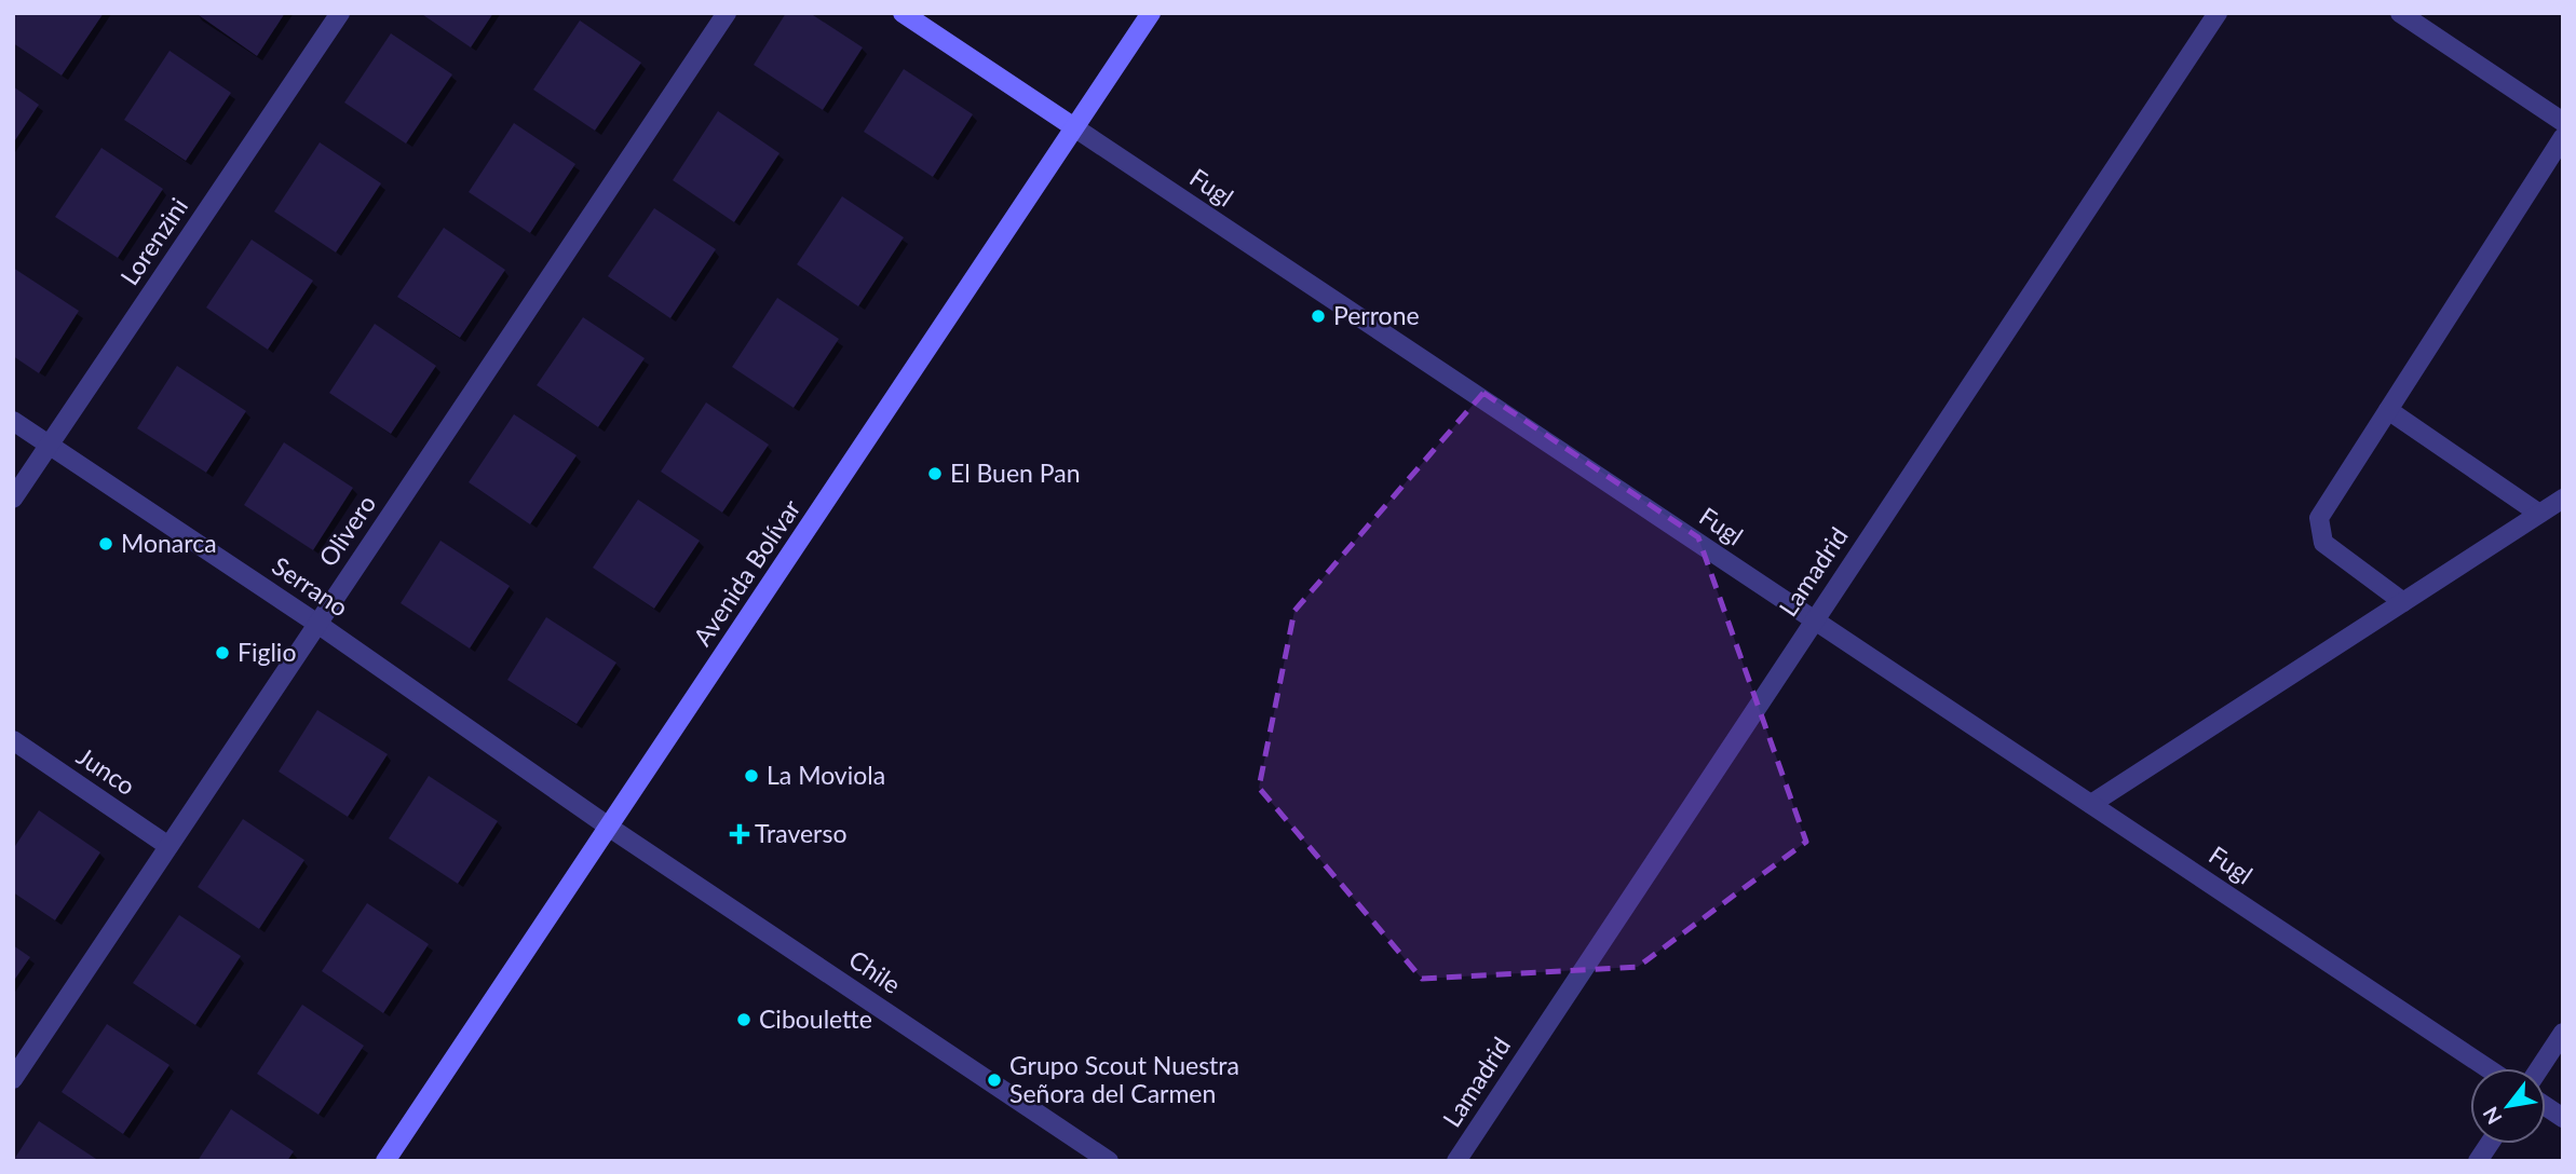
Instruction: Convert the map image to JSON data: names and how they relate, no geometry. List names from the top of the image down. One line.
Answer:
{"streets":{"main road":["Fugl","Avenida Bolívar"],"street":["Lorenzini","Olivero","Lamadrid","Serrano","Junco","Chile"]},"crossings":[["Fugl","Lamadrid"],["Fugl","Avenida Bolívar"],["Lorenzini","Serrano"],["Olivero","Serrano"],["Olivero","Junco"],["Avenida Bolívar","Serrano"],["Avenida Bolívar","Chile"],["Serrano","Chile"]],"places":{"other":["Perrone","El Buen Pan","Monarca","Figlio","La Moviola","Ciboulette","Grupo Scout Nuestra Señora del Carmen"],"health":["Traverso"]},"north":"bottom left"}
